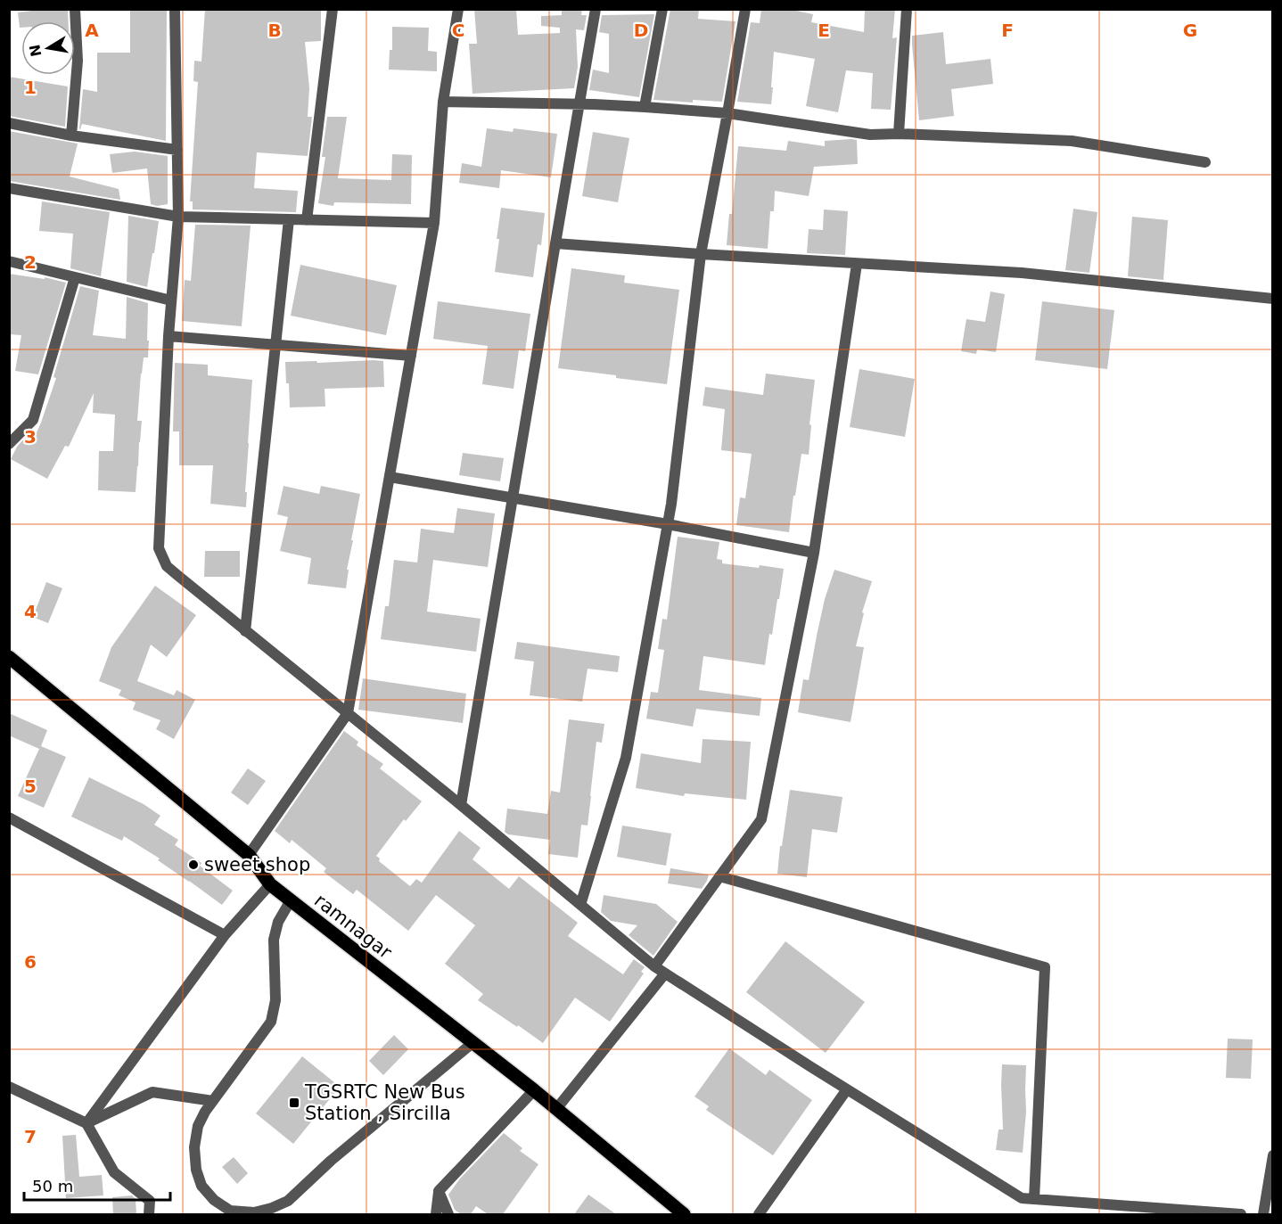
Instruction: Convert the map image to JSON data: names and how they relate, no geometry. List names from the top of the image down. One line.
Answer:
{"streets":{"main road":["ramnagar"]},"places":{"other":["sweet shop"],"transit":["TGSRTC New Bus Station , Sircilla"]},"scale_bar":"50 m","north":"left","grid":{"columns":["A","B","C","D","E","F","G"],"rows":["1","2","3","4","5","6","7"]}}
